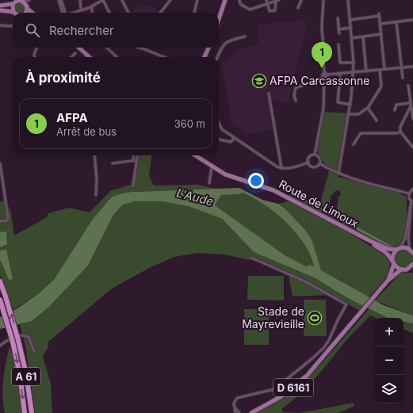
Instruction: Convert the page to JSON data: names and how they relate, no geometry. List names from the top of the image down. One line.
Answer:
{"streets":{"highway":["A 61"],"main road":["Route de Limoux","D 6161"]},"water":["L'Aude"],"places":{"school or university":["AFPA Carcassonne"],"sports":["Stade de Mayrevieille"]},"page":{"search":"Rechercher","pins":"1","heading":"À proximité","list":[{"mark":"1","name":"AFPA","note":"Arrêt de bus","value":"360 m"}],"map_buttons":["+","−"]}}
